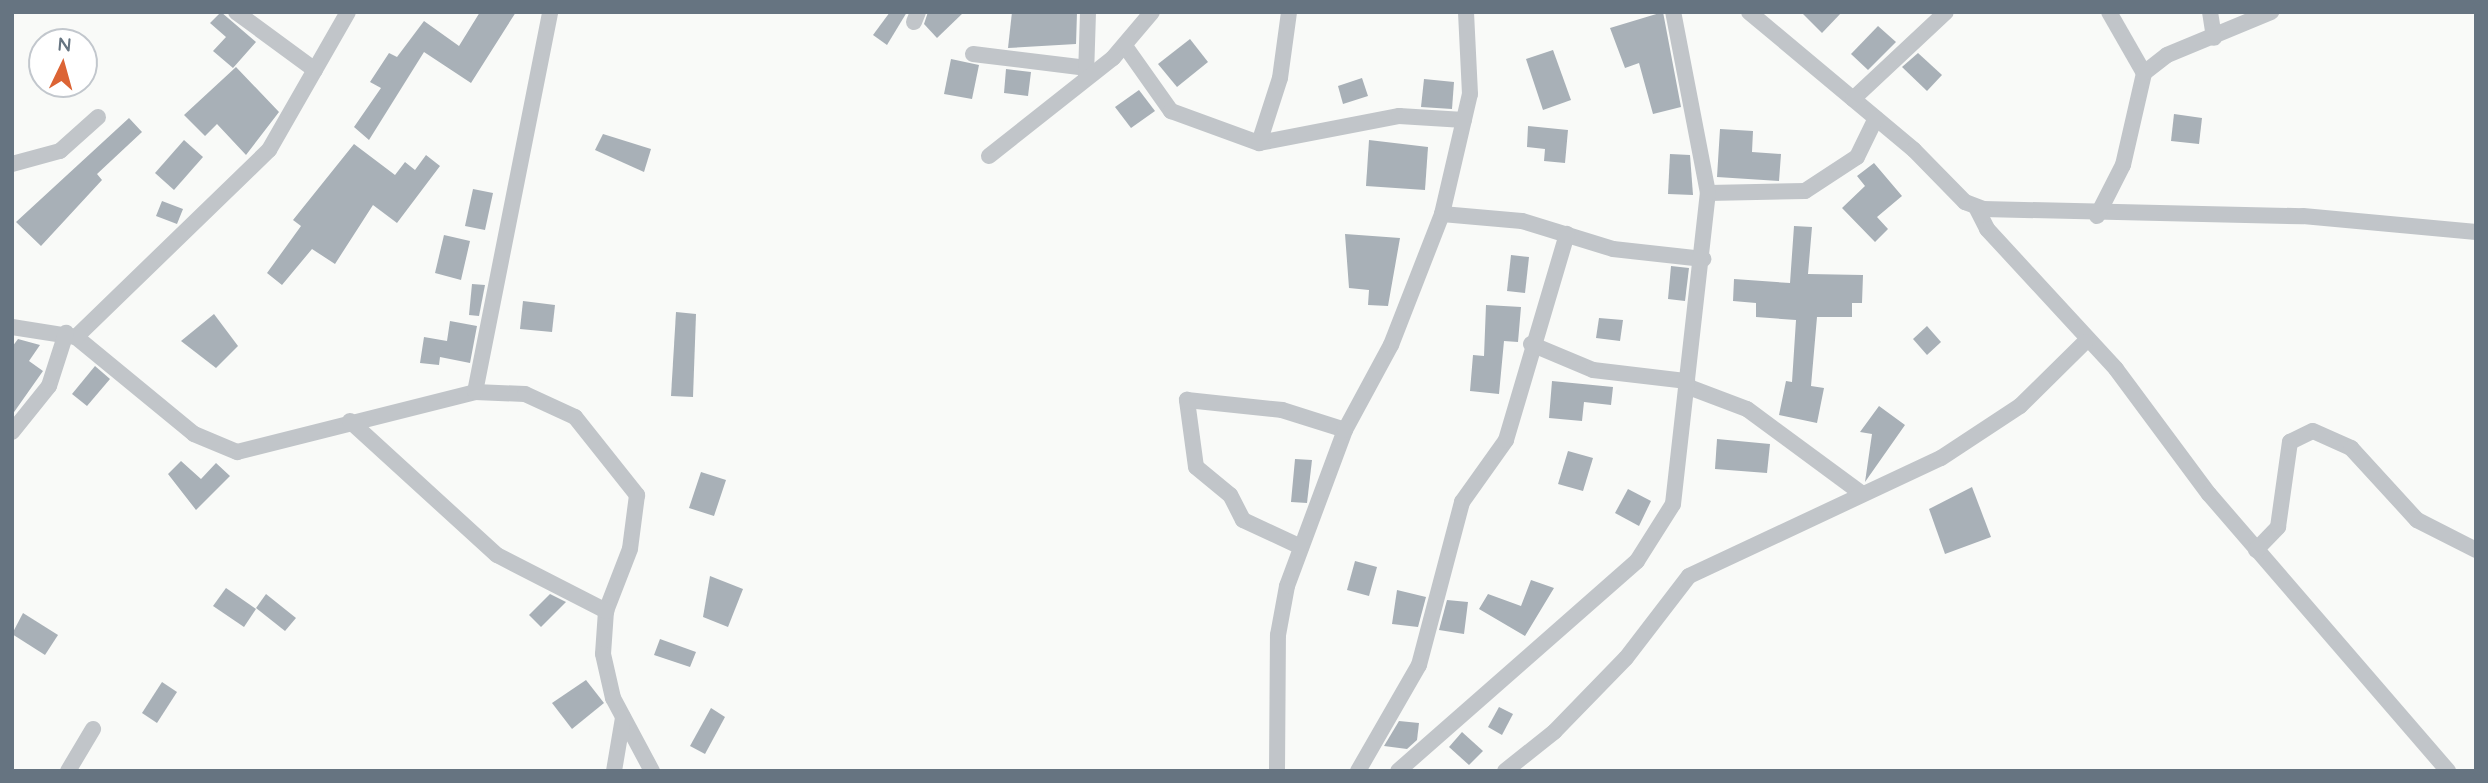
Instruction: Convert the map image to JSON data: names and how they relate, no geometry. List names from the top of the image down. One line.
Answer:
{"north":"top"}
